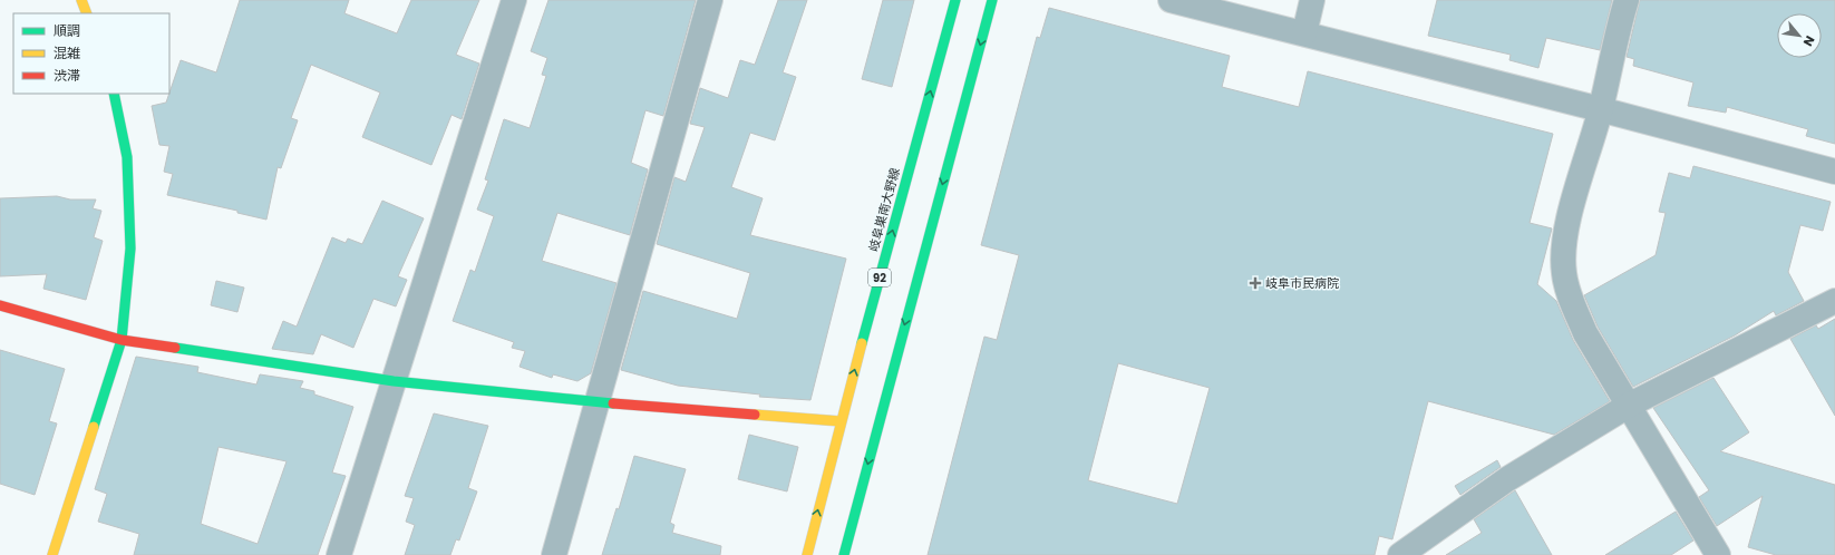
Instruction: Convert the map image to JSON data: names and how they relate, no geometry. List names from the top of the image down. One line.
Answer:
{"streets":{"street":["岐阜巣南大野線","92"]},"places":{"health":["岐阜市民病院"]},"legend":["順調","混雑","渋滞"],"north":"bottom right"}
